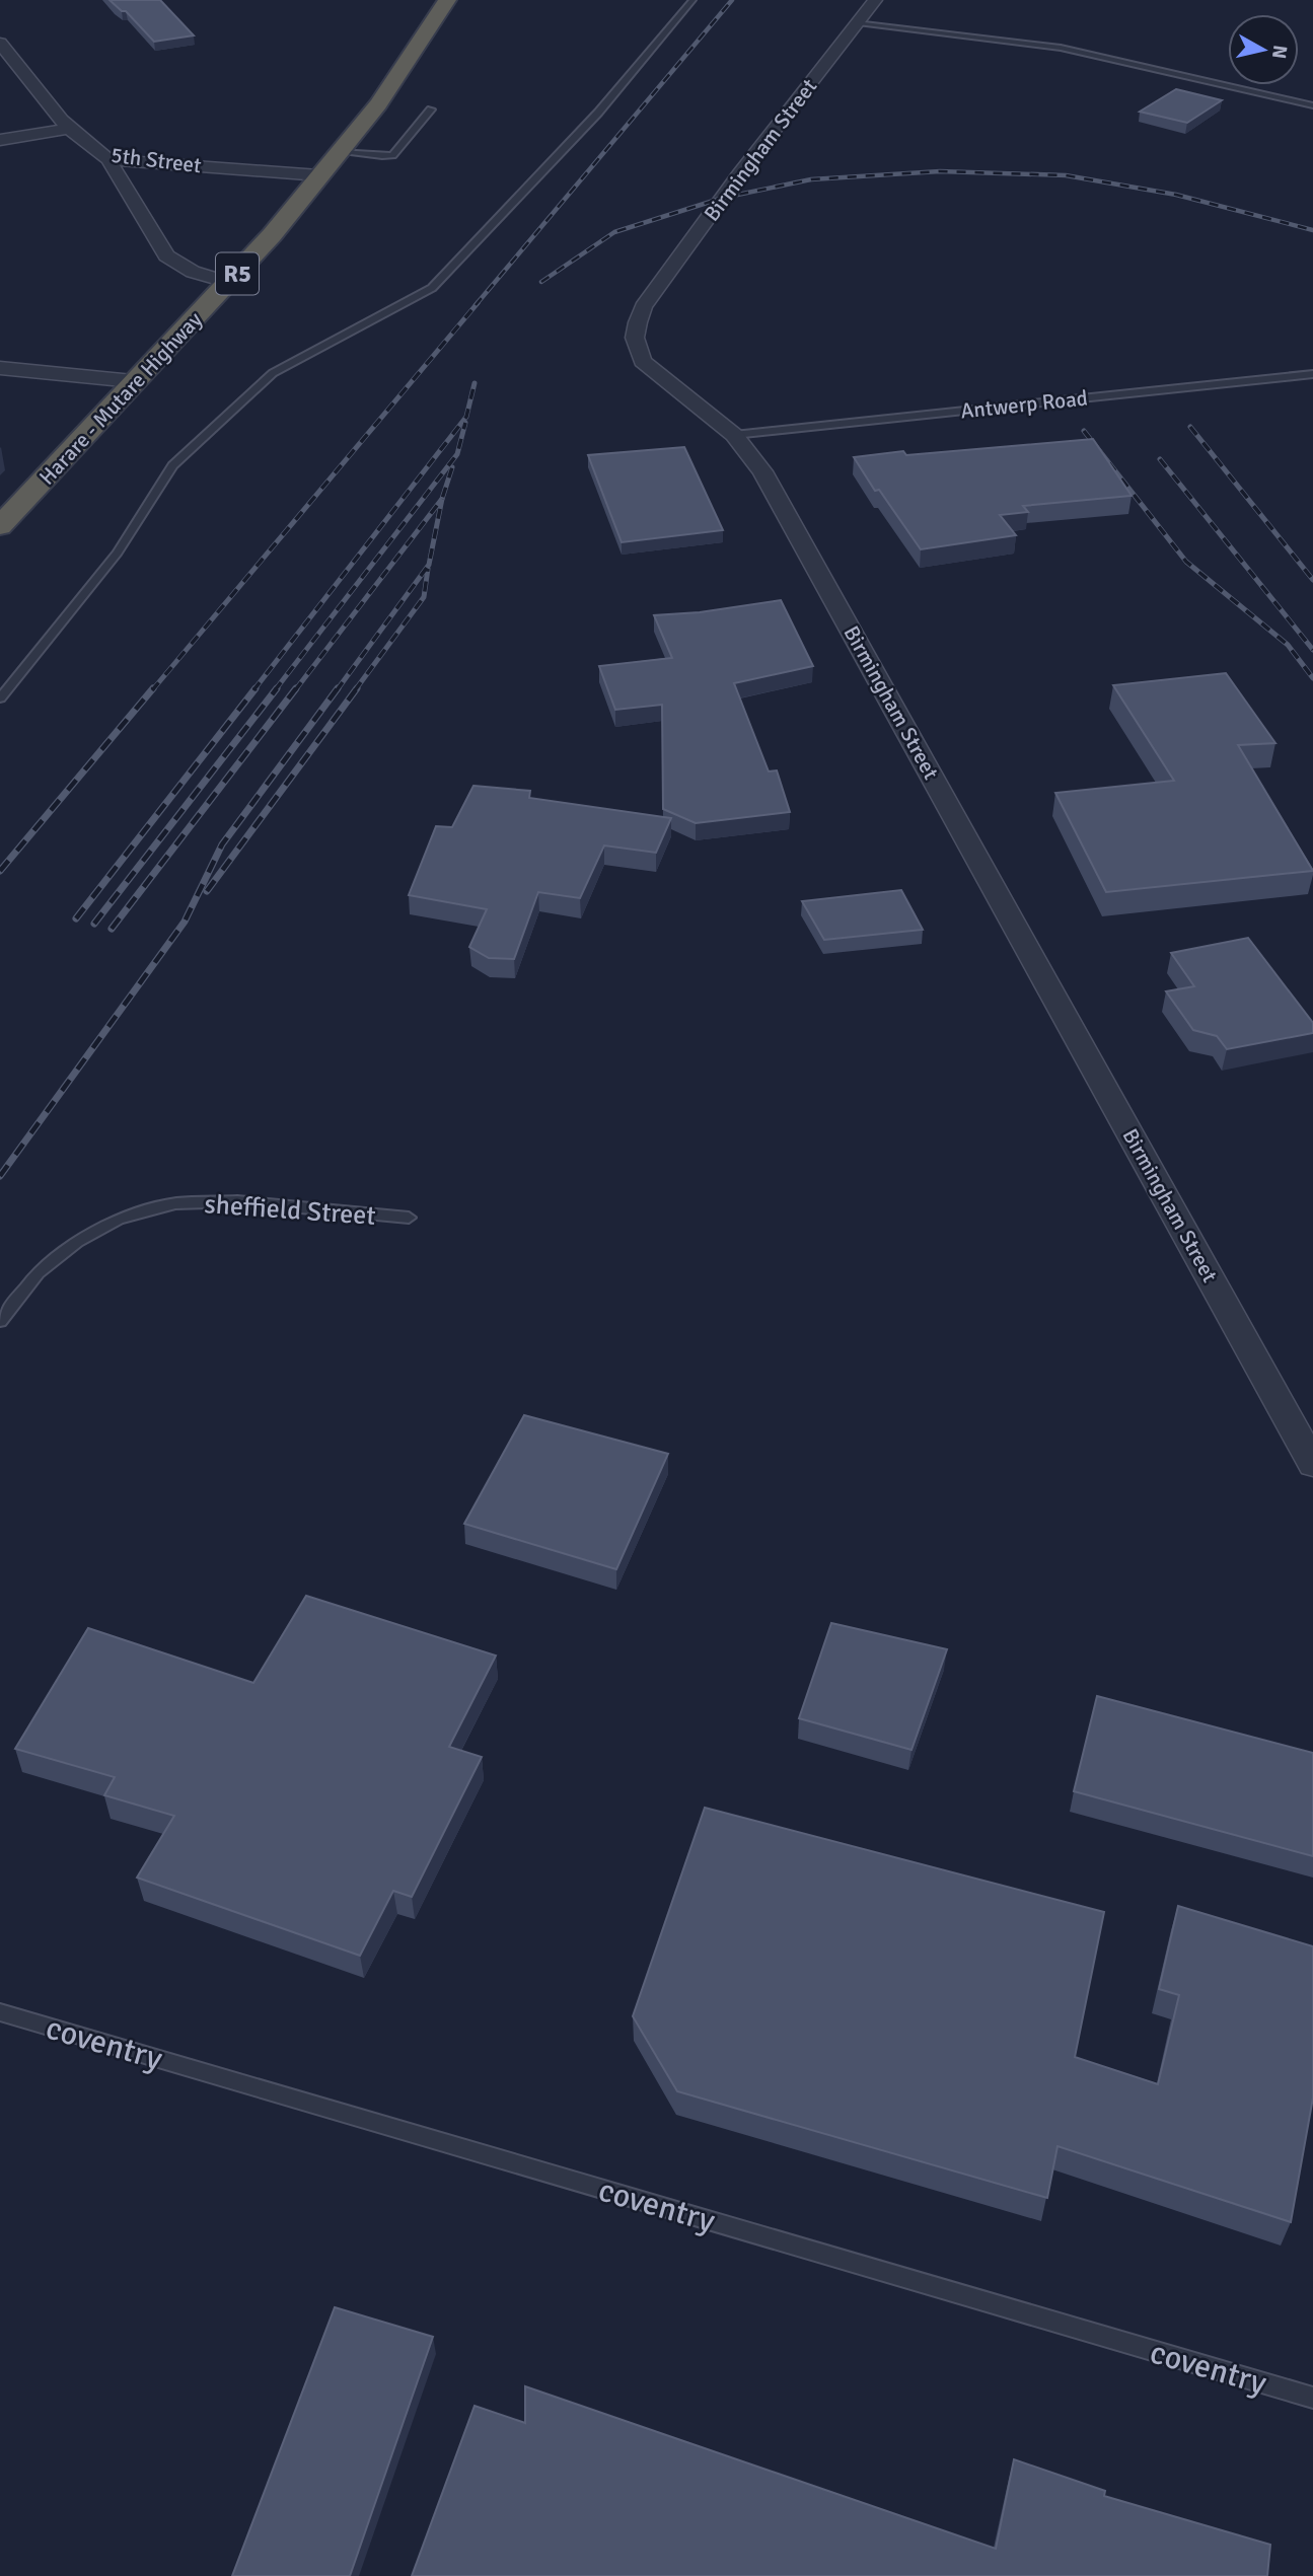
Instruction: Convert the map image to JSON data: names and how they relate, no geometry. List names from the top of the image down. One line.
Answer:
{"streets":{"highway":["R5","Harare - Mutare Highway"],"street":["Birmingham Street","5th Street"],"lane":["Antwerp Road","sheffield Street","coventry"]},"crossings":[["Birmingham Street","Antwerp Road"],["5th Street","Harare - Mutare Highway"]],"north":"right"}
